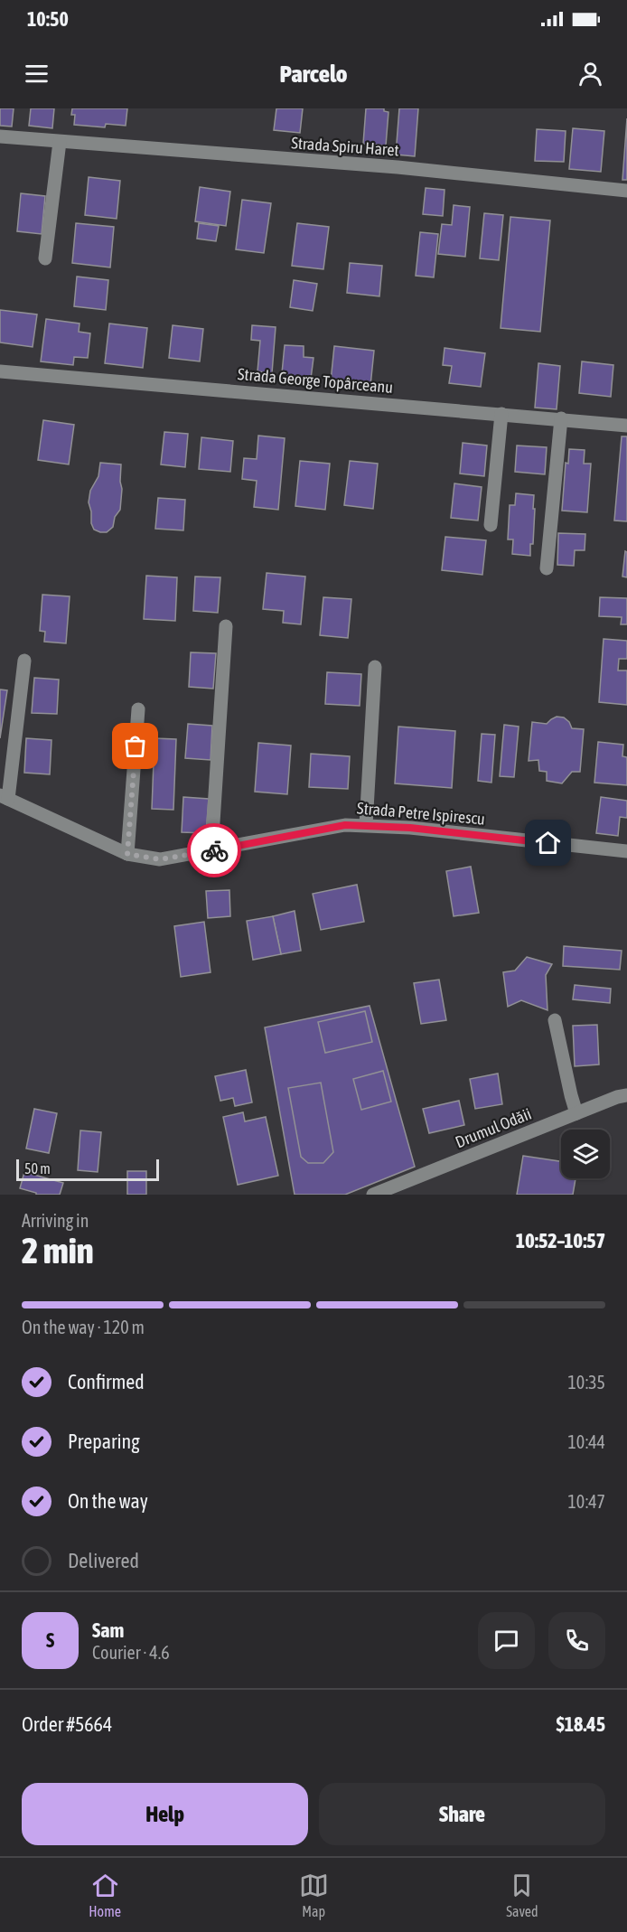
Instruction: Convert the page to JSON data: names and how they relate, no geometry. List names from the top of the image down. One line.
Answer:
{"streets":{"street":["Strada Spiru Haret","Strada George Topârceanu","Strada Petre Ispirescu","Drumul Odăii"]},"scale_bar":"50 m","page":{"status":"10:50","header":"Parcelo","scale":"50 m","heading":["2 min","Arriving in","10:52–10:57"],"panel":["Sam","Courier · 4.6","Order #5664","$18.45"],"bar":"On the way · 120 m","list":[["Confirmed","10:35"],["Preparing","10:44"],["On the way","10:47"],"Delivered"],"round":"S","buttons":["Help","Share"],"tabs":["Home","Map","Saved"]}}
